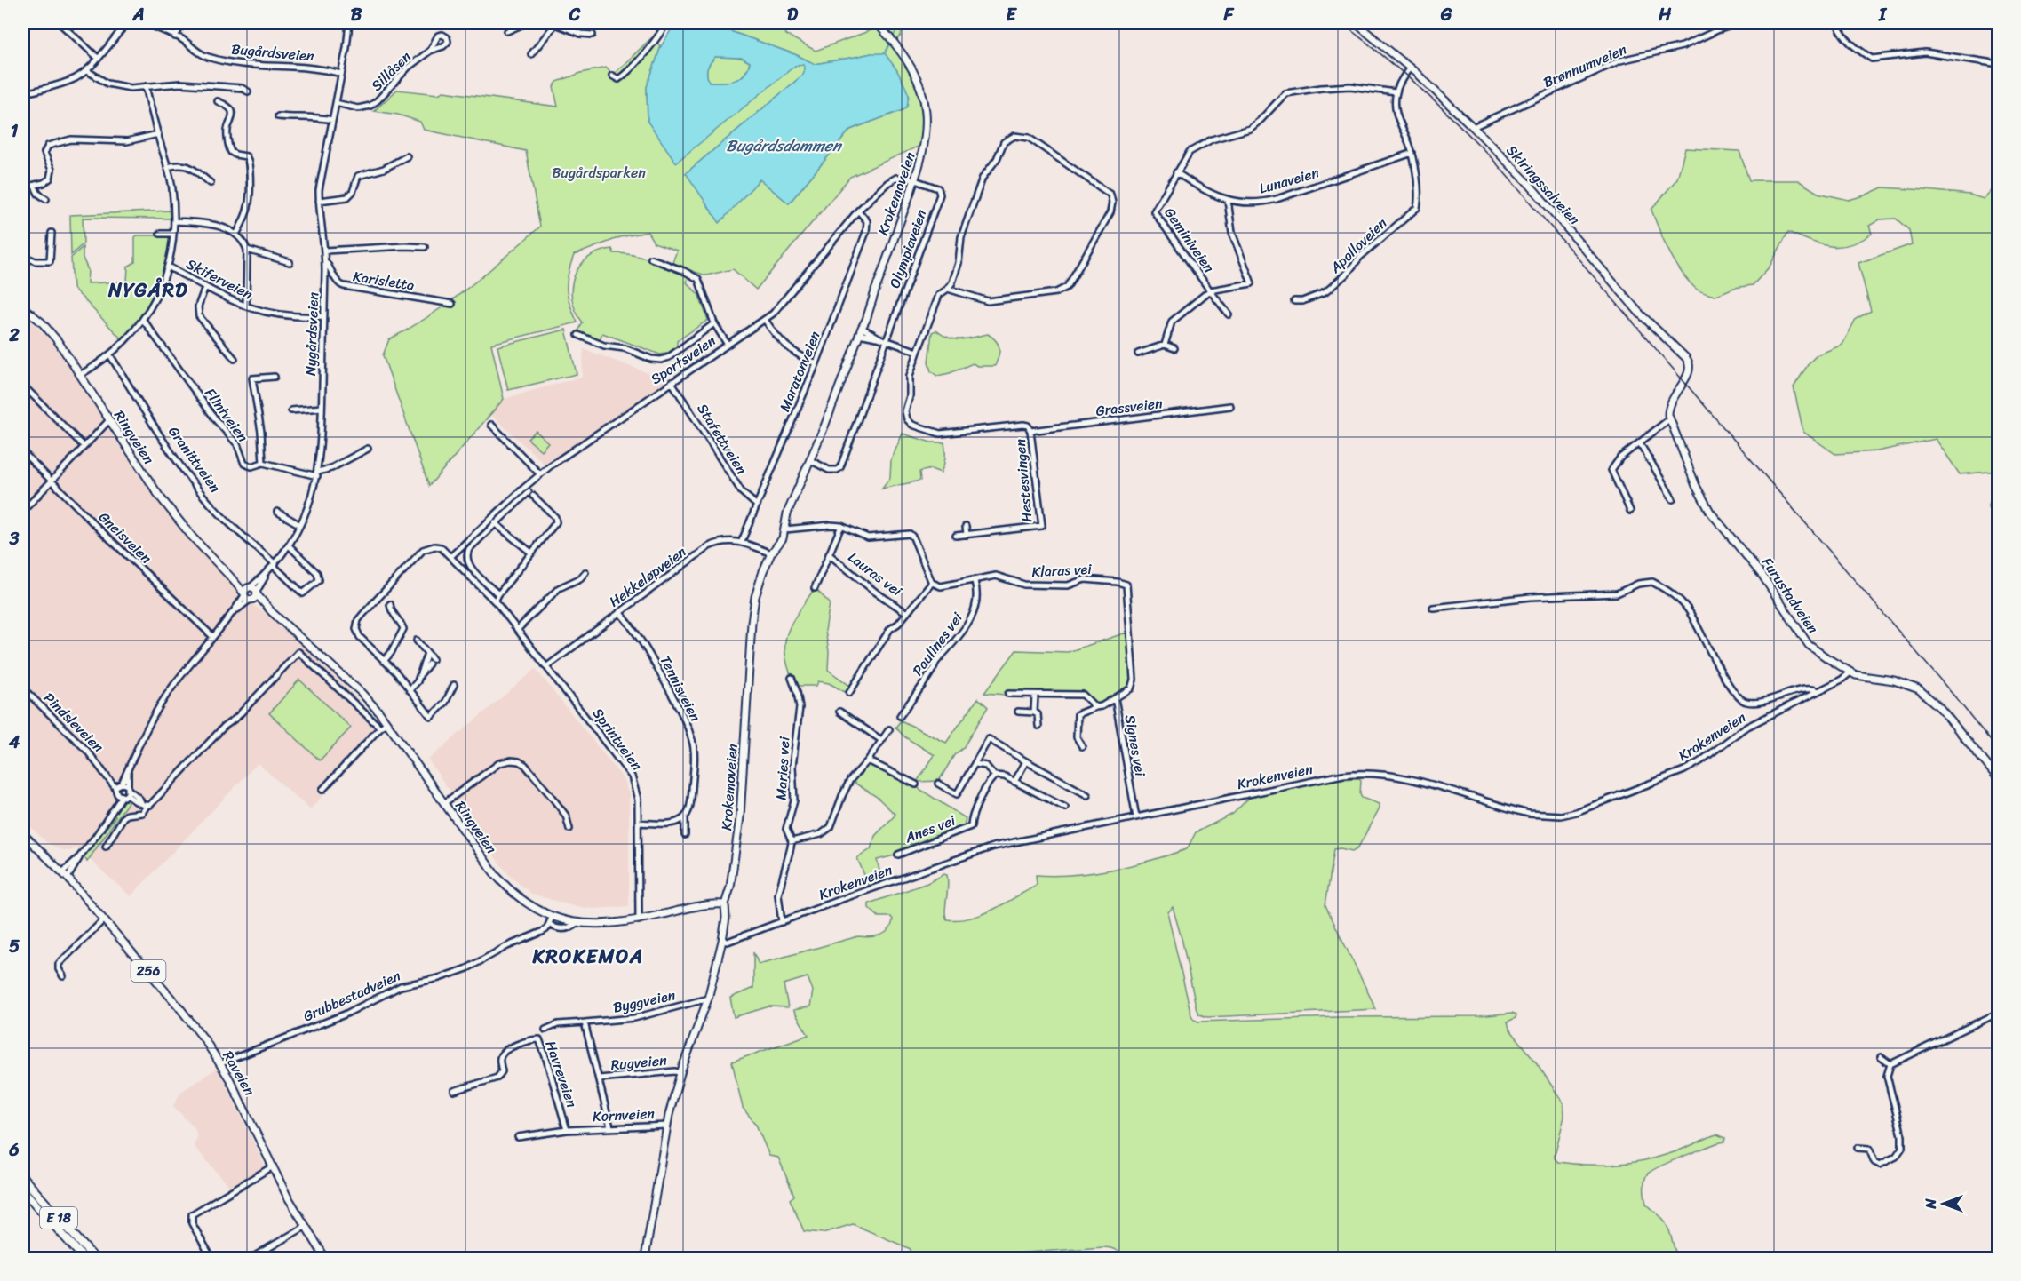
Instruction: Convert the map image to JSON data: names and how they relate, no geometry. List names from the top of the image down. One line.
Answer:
{"streets":{"highway":["E 18"],"main road":["Skiringssalveien","Krokemoveien","Ringveien","Furustadveien","256","Raveien"],"street":["Bugårdsveien","Brønnumveien","Sillåsen","Lunaveien","Geminiveien","Apolloveien","Olympiaveien","Skiferveien","Karisletta","Nygårdsveien","Sportsveien","Maratonveien","Grassveien","Flintveien","Stafettveien","Granittveien","Hestesvingen","Gneisveien","Klaras vei","Lauras vei","Hekkeløpveien","Paulines vei","Tennisveien","Pindsleveien","Krokenveien","Sprintveien","Signes vei","Maries vei","Anes vei","Grubbestadveien","Byggveien","Rugveien","Havreveien","Kornveien"]},"crossings":[["Bugårdsveien","Nygårdsveien"],["Brønnumveien","Skiringssalveien"],["Sillåsen","Nygårdsveien"],["Lunaveien","Geminiveien"],["Lunaveien","Apolloveien"],["Skiringssalveien","Furustadveien"],["Krokemoveien","Olympiaveien"],["Krokemoveien","Sportsveien"],["Krokemoveien","Ringveien"],["Krokemoveien","Hekkeløpveien"],["Krokemoveien","Krokenveien"],["Krokemoveien","Byggveien"],["Krokemoveien","Rugveien"],["Krokemoveien","Kornveien"],["Geminiveien","Apolloveien"],["Olympiaveien","Sportsveien"],["Skiferveien","Nygårdsveien"],["Karisletta","Nygårdsveien"],["Nygårdsveien","Flintveien"],["Nygårdsveien","Ringveien"],["Nygårdsveien","Granittveien"],["Sportsveien","Maratonveien"],["Sportsveien","Stafettveien"],["Sportsveien","Sprintveien"],["Maratonveien","Stafettveien"],["Maratonveien","Hekkeløpveien"],["Grassveien","Hestesvingen"],["Ringveien","Sprintveien"],["Klaras vei","Paulines vei"],["Klaras vei","Signes vei"],["Hekkeløpveien","Tennisveien"],["Hekkeløpveien","Sprintveien"],["Furustadveien","Krokenveien"],["Krokenveien","Signes vei"],["Krokenveien","Maries vei"],["Grubbestadveien","Raveien"],["Havreveien","Kornveien"]],"districts":["NYGÅRD","KROKEMOA"],"water":["Bugårdsdammen"],"parks":["Bugårdsparken"],"north":"left","grid":{"columns":["A","B","C","D","E","F","G","H","I"],"rows":["1","2","3","4","5","6"]}}
